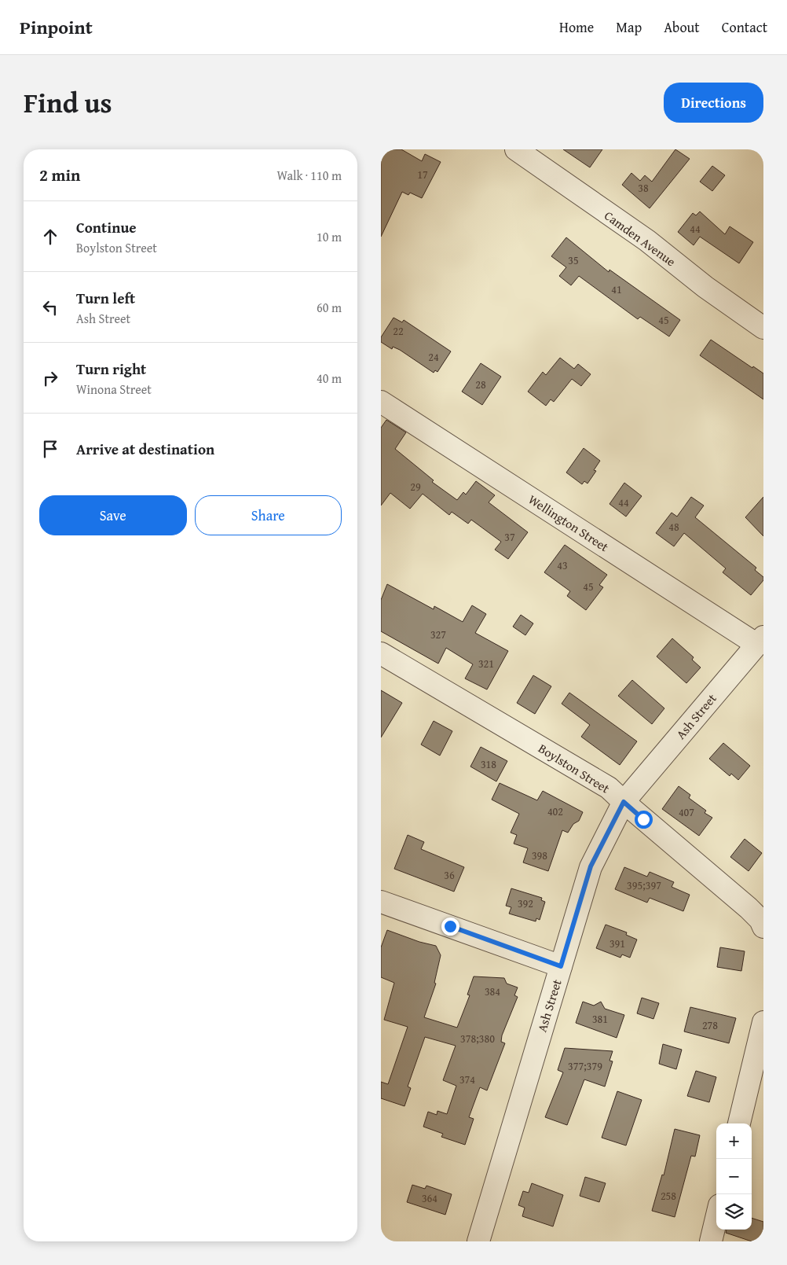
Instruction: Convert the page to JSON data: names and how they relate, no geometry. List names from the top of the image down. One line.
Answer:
{"streets":{"street":["Camden Avenue","Wellington Street","Ash Street","Boylston Street"]},"crossings":[["Wellington Street","Ash Street"],["Ash Street","Boylston Street"]],"house_numbers":["17","38","44","35","41","45","22","24","28","29","44","48","37","43","45","327","321","318","402","407","398","36","395;397","392","391","384","381","278","378;380","377;379","374","258","364"],"page":{"header":"Pinpoint","nav":["Home","Map","About","Contact"],"title":"Find us","buttons":["Directions",["Save","Share"]],"heading":["2 min","Walk · 110 m"],"list":[["Continue","Boylston Street","10 m"],["Turn left","Ash Street","60 m"],["Turn right","Winona Street","40 m"],"Arrive at destination"],"map_buttons":["+","−"]}}
